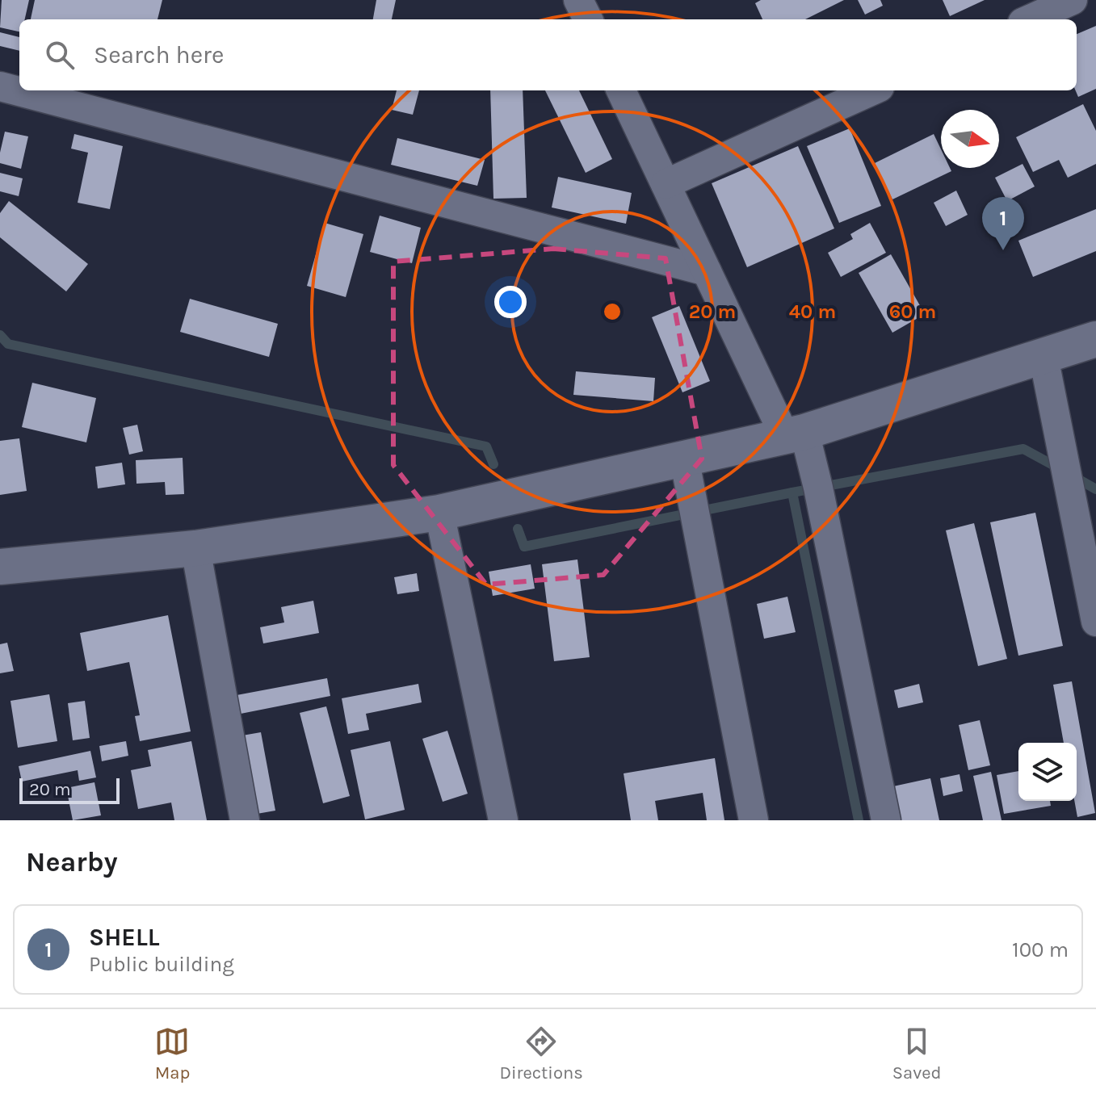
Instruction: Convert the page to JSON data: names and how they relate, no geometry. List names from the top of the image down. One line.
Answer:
{"scale_bar":"20 m","north":"right","page":{"search":"Search here","pins":"1","scale":"20 m","heading":"Nearby","list":[{"mark":"1","name":"SHELL","note":"Public building","value":"100 m"}],"nav":["Map","Directions","Saved"]},"rings":["20 m","40 m","60 m"]}
